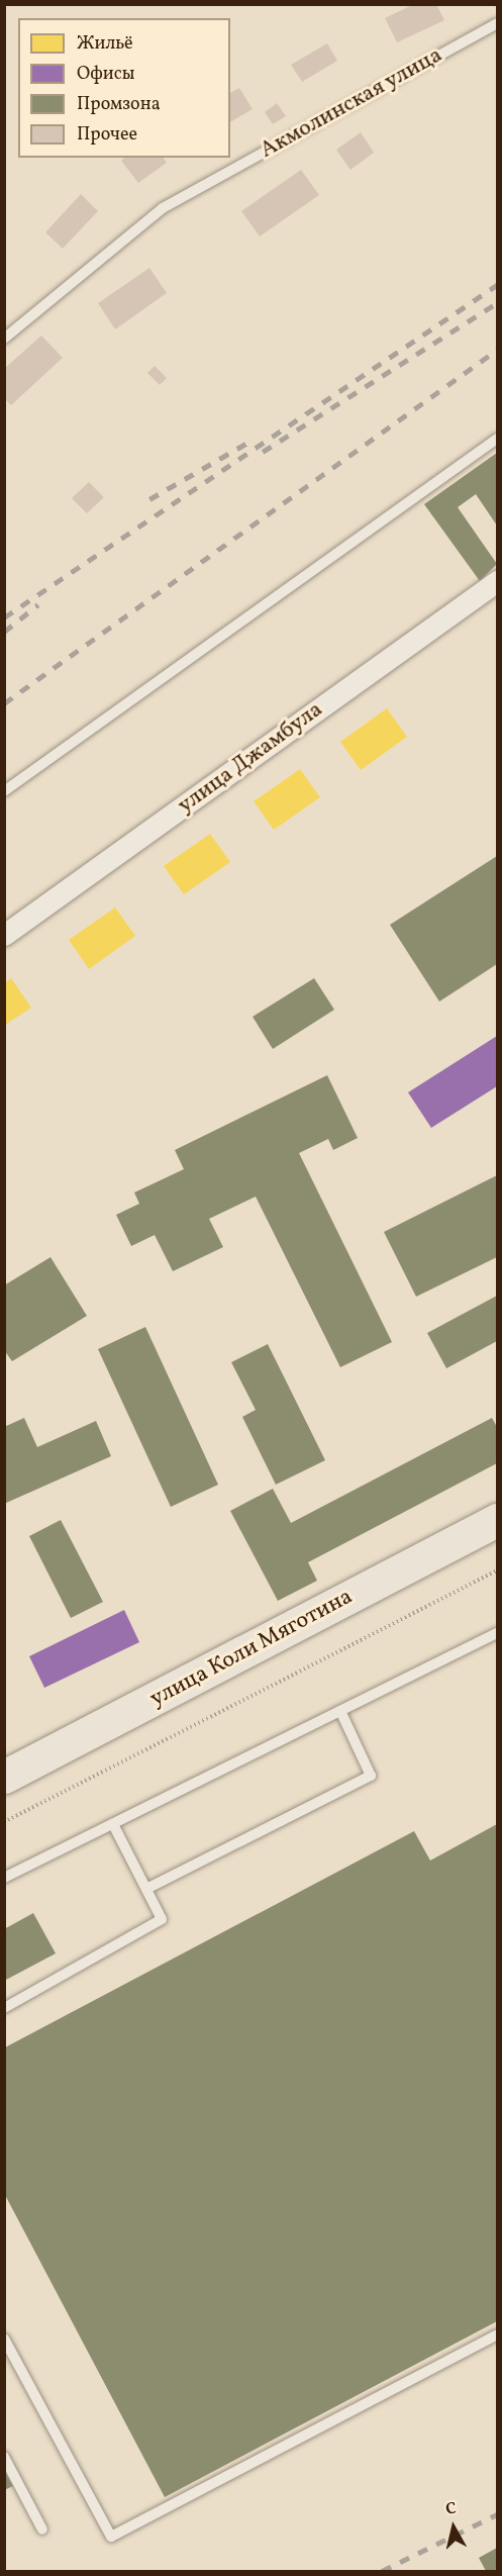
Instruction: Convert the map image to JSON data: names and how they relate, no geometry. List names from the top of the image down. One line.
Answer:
{"streets":{"main road":["улица Коли Мяготина"],"street":["улица Джамбула"],"lane":["Акмолинская улица"]},"legend":["Жильё","Офисы","Промзона","Прочее"],"north":"top"}
